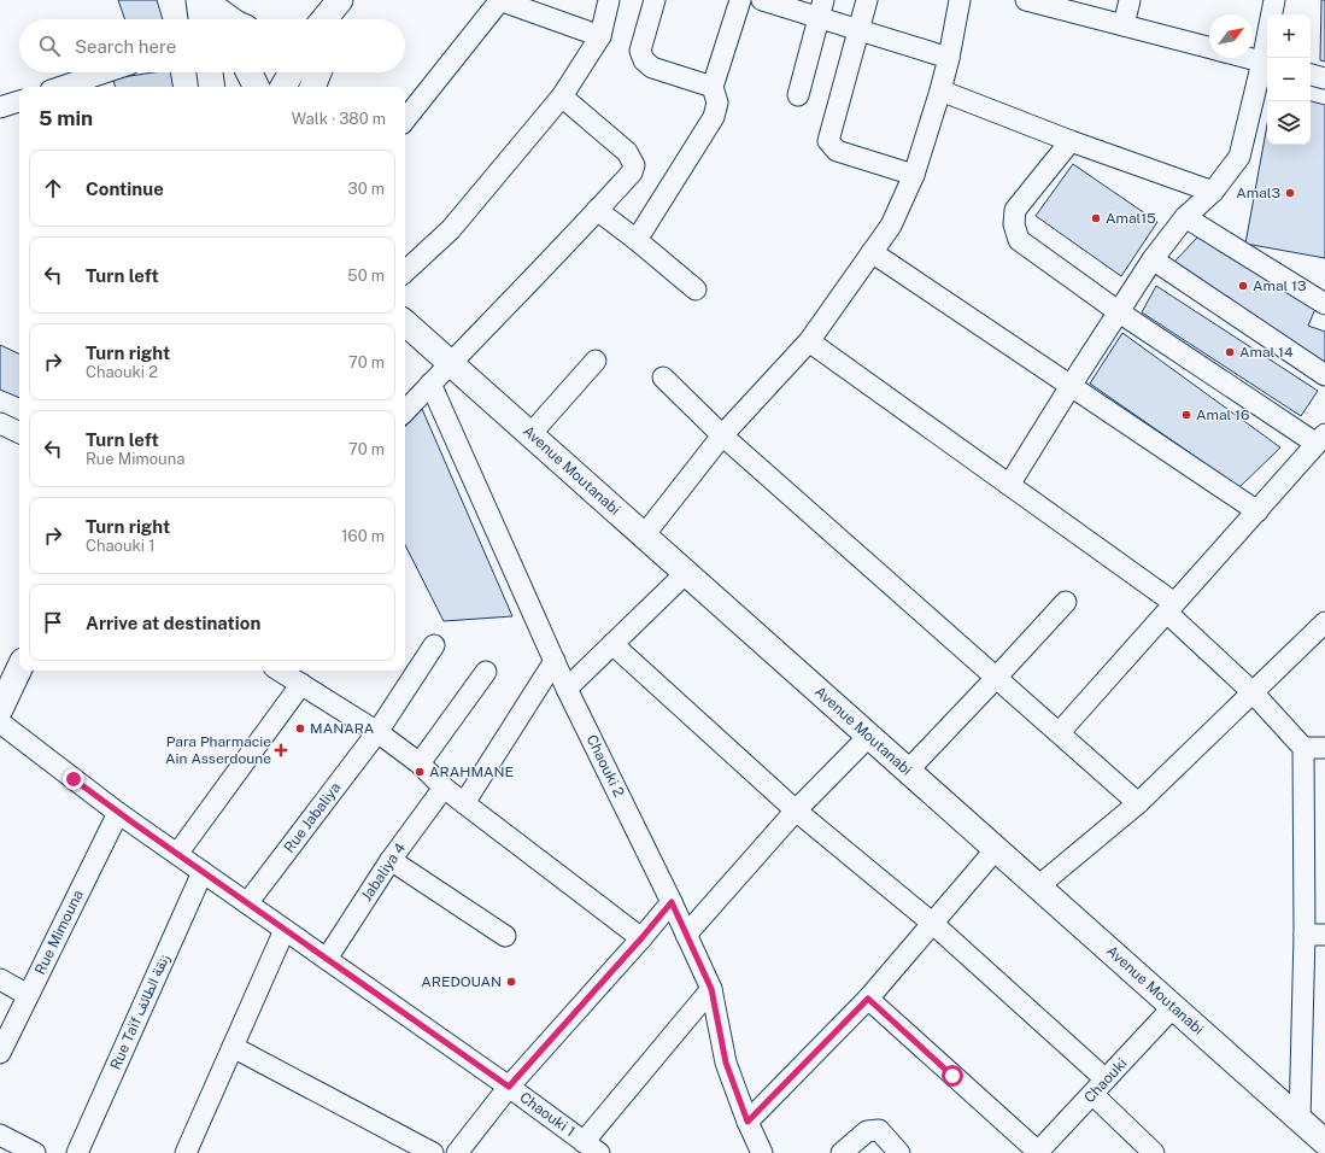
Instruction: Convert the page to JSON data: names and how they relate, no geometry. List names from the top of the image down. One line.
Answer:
{"streets":{"street":["Avenue Moutanabi","Chaouki 2","Rue Jabaliya","Jabaliya 4","Rue Mimouna","Rue Taïf زنقة الطائف","Chaouki","Chaouki 1"]},"crossings":[["Avenue Moutanabi","Chaouki"],["Rue Jabaliya","Chaouki 1"],["Jabaliya 4","Chaouki 1"],["Rue Mimouna","Chaouki 1"],["Rue Taïf زنقة الطائف","Chaouki 1"]],"places":{"other":["Amal3","Amal15","Amal 13","Amal 14","Amal 16","MANARA","ARAHMANE","AREDOUAN"],"health":["Para Pharmacie Ain Asserdoune"]},"north":"top right","page":{"map_buttons":["+","−"],"search":"Search here","heading":["5 min","Walk · 380 m"],"list":[["Continue","30 m"],["Turn left","50 m"],["Turn right","Chaouki 2","70 m"],["Turn left","Rue Mimouna","70 m"],["Turn right","Chaouki 1","160 m"],"Arrive at destination"]}}
